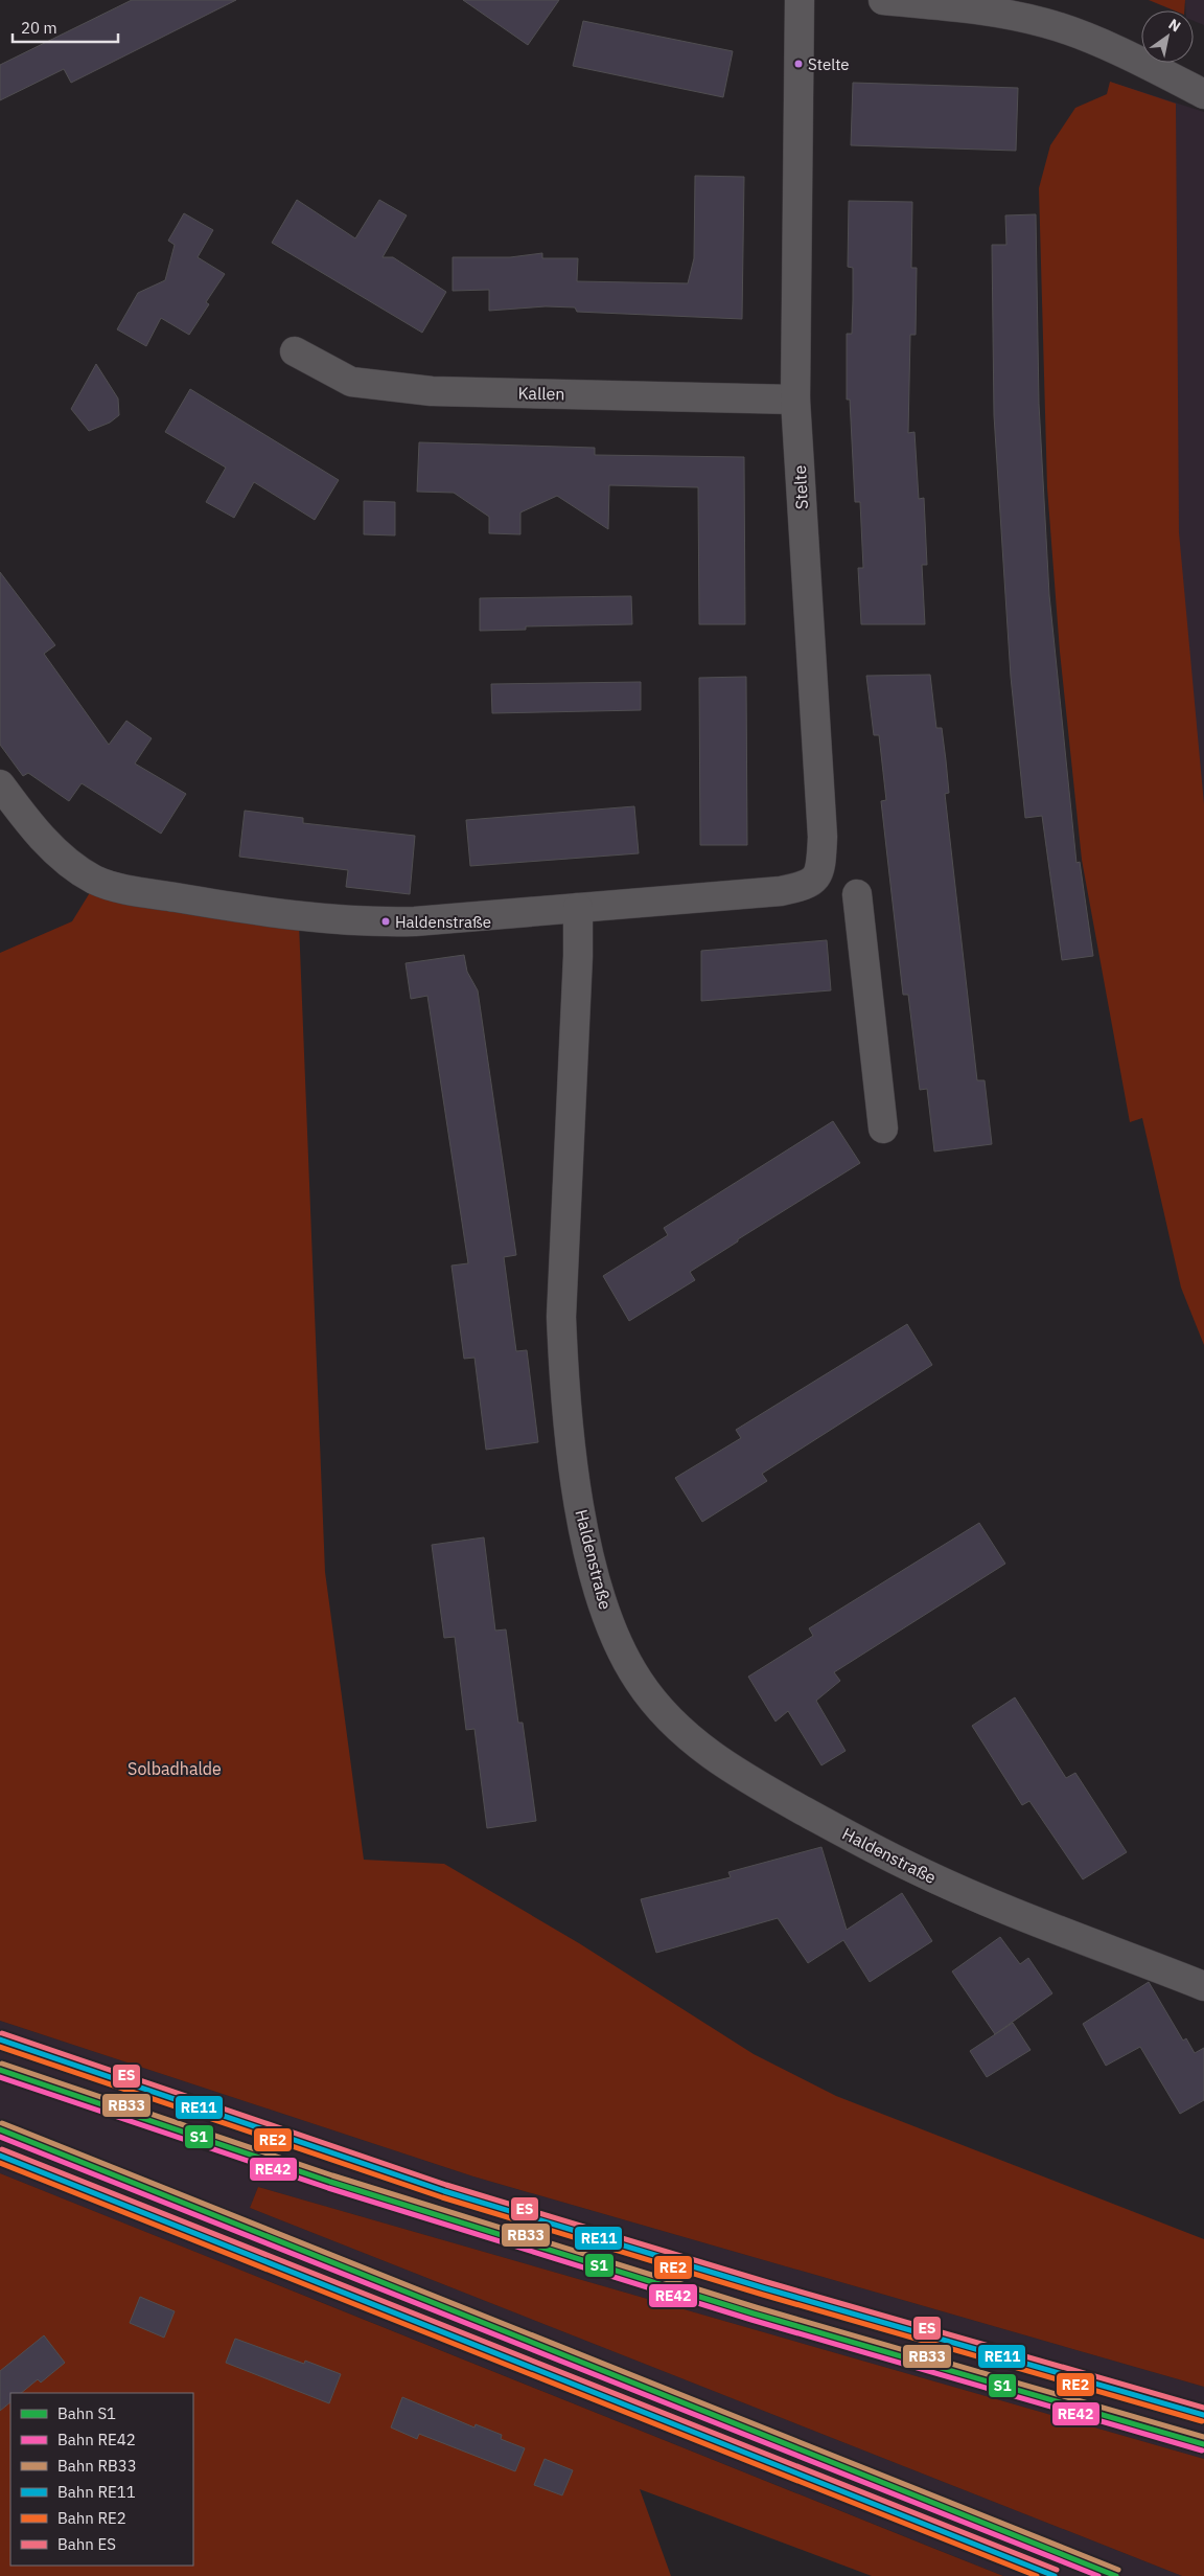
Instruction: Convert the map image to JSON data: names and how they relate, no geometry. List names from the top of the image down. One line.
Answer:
{"streets":{"street":["Kallen","Stelte","Haldenstraße"]},"crossings":[["Kallen","Stelte"],["Stelte","Haldenstraße"]],"parks":["Solbadhalde"],"places":["Stelte","Haldenstraße"],"lines":["rail line ES","rail line RE11","rail line RE2","rail line RB33","rail line S1","rail line RE42"],"legend":["Bahn S1","Bahn RE42","Bahn RB33","Bahn RE11","Bahn RE2","Bahn ES"],"scale_bar":"20 m","north":"top right"}
